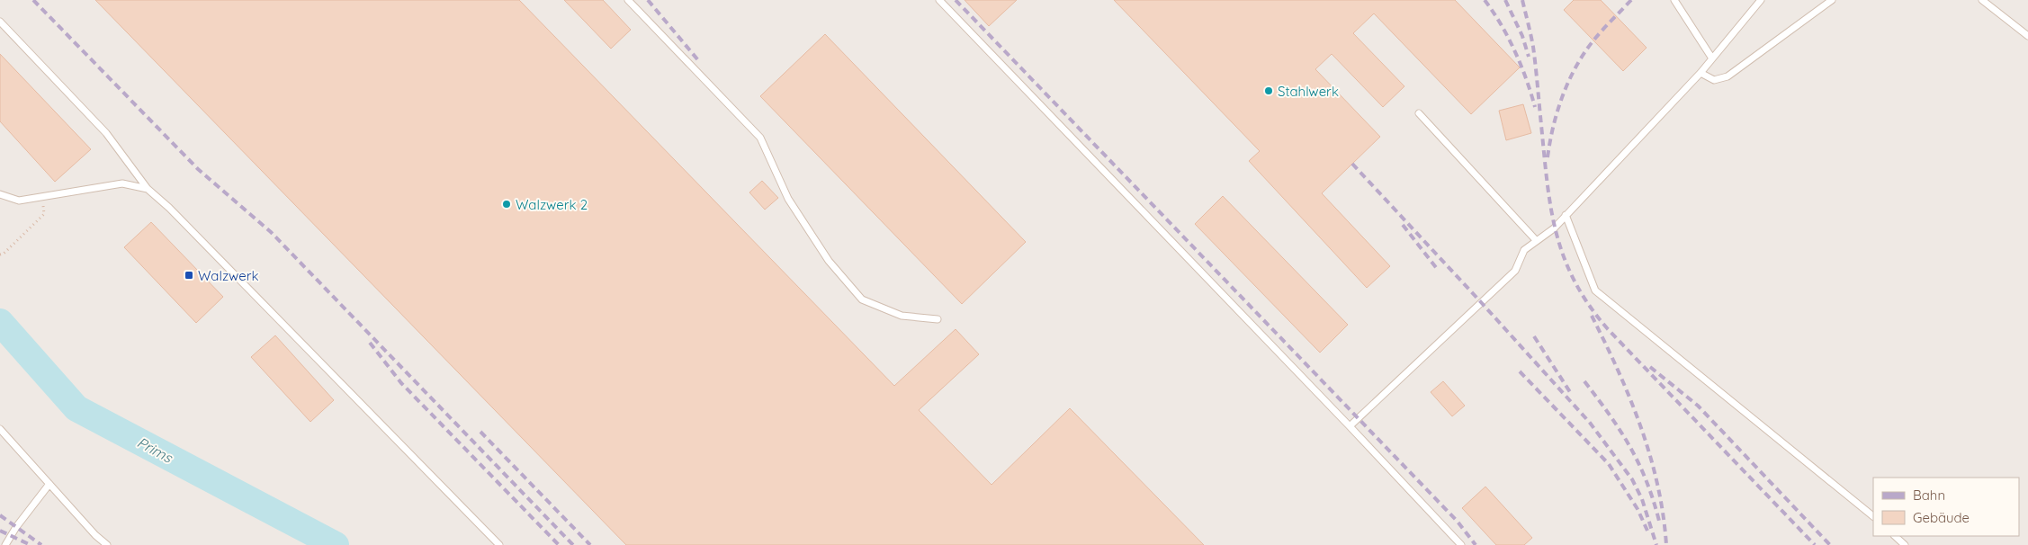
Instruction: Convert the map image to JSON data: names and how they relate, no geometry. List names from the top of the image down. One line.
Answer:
{"water":["Prims"],"places":{"other":["Stahlwerk","Walzwerk 2"],"transit":["Walzwerk"]},"legend":["Bahn","Gebäude"]}
